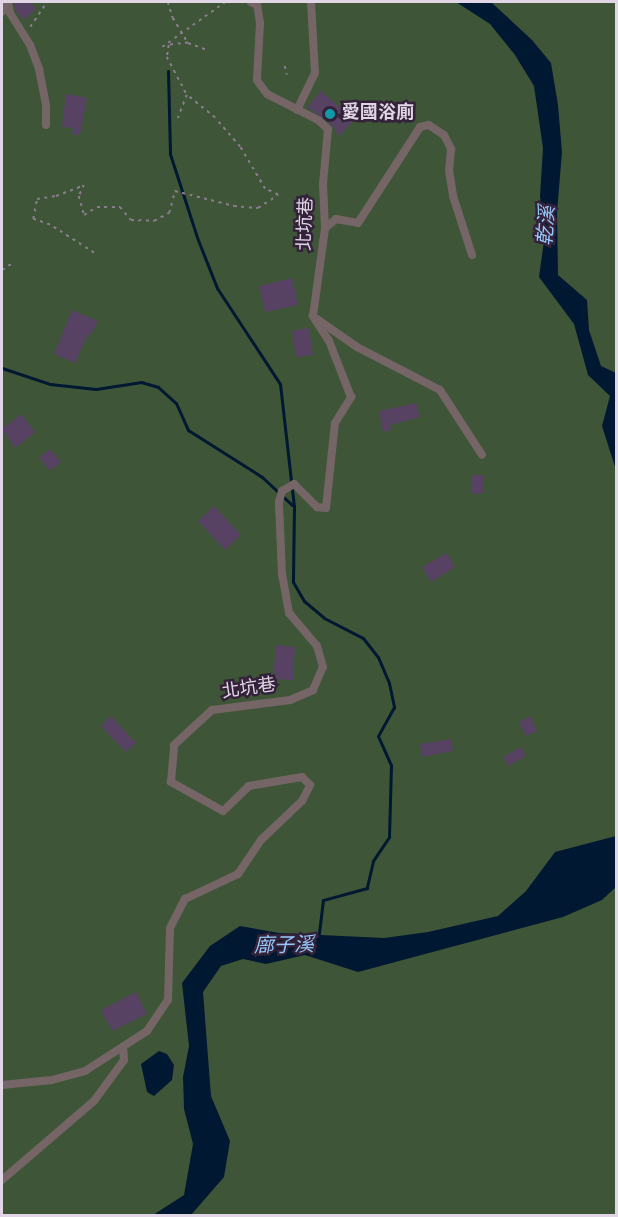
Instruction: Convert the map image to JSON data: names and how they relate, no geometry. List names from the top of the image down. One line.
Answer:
{"streets":{"street":["北坑巷"]},"water":["乾溪","廍子溪"],"places":["愛國浴廁"]}
